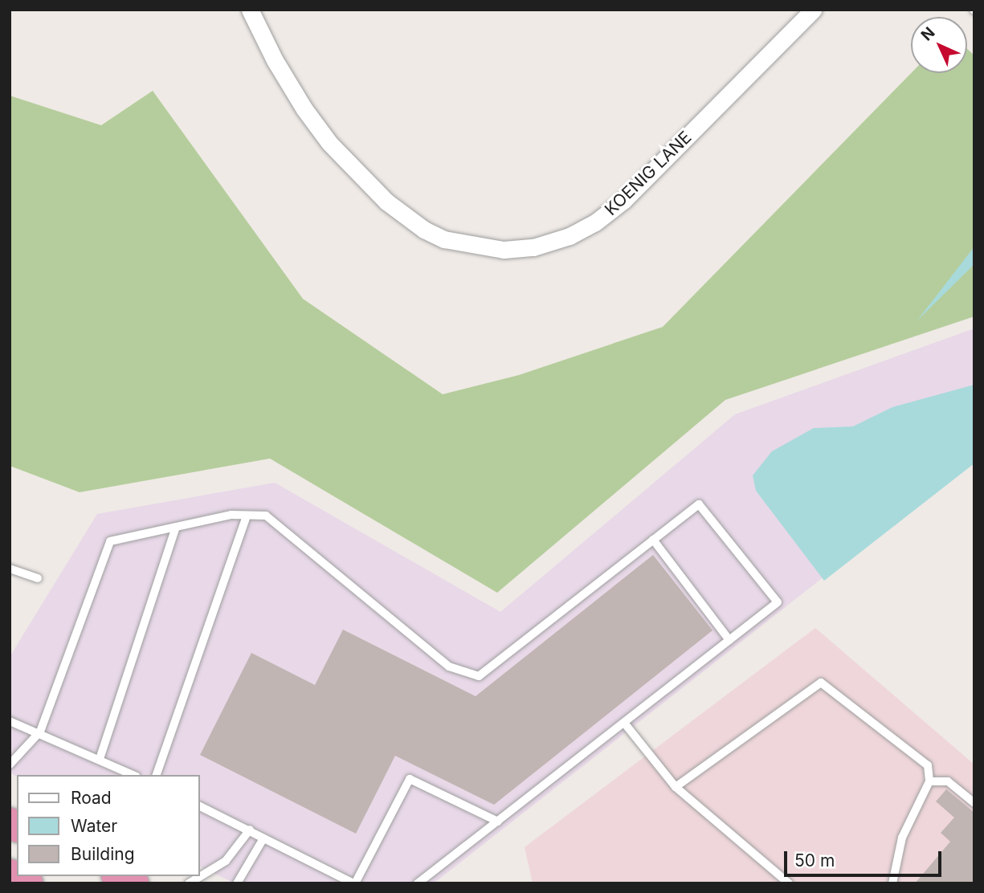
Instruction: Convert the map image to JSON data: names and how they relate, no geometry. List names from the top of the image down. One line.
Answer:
{"streets":{"street":["KOENIG LANE"]},"legend":["Road","Water","Building"],"scale_bar":"50 m","north":"top left"}
